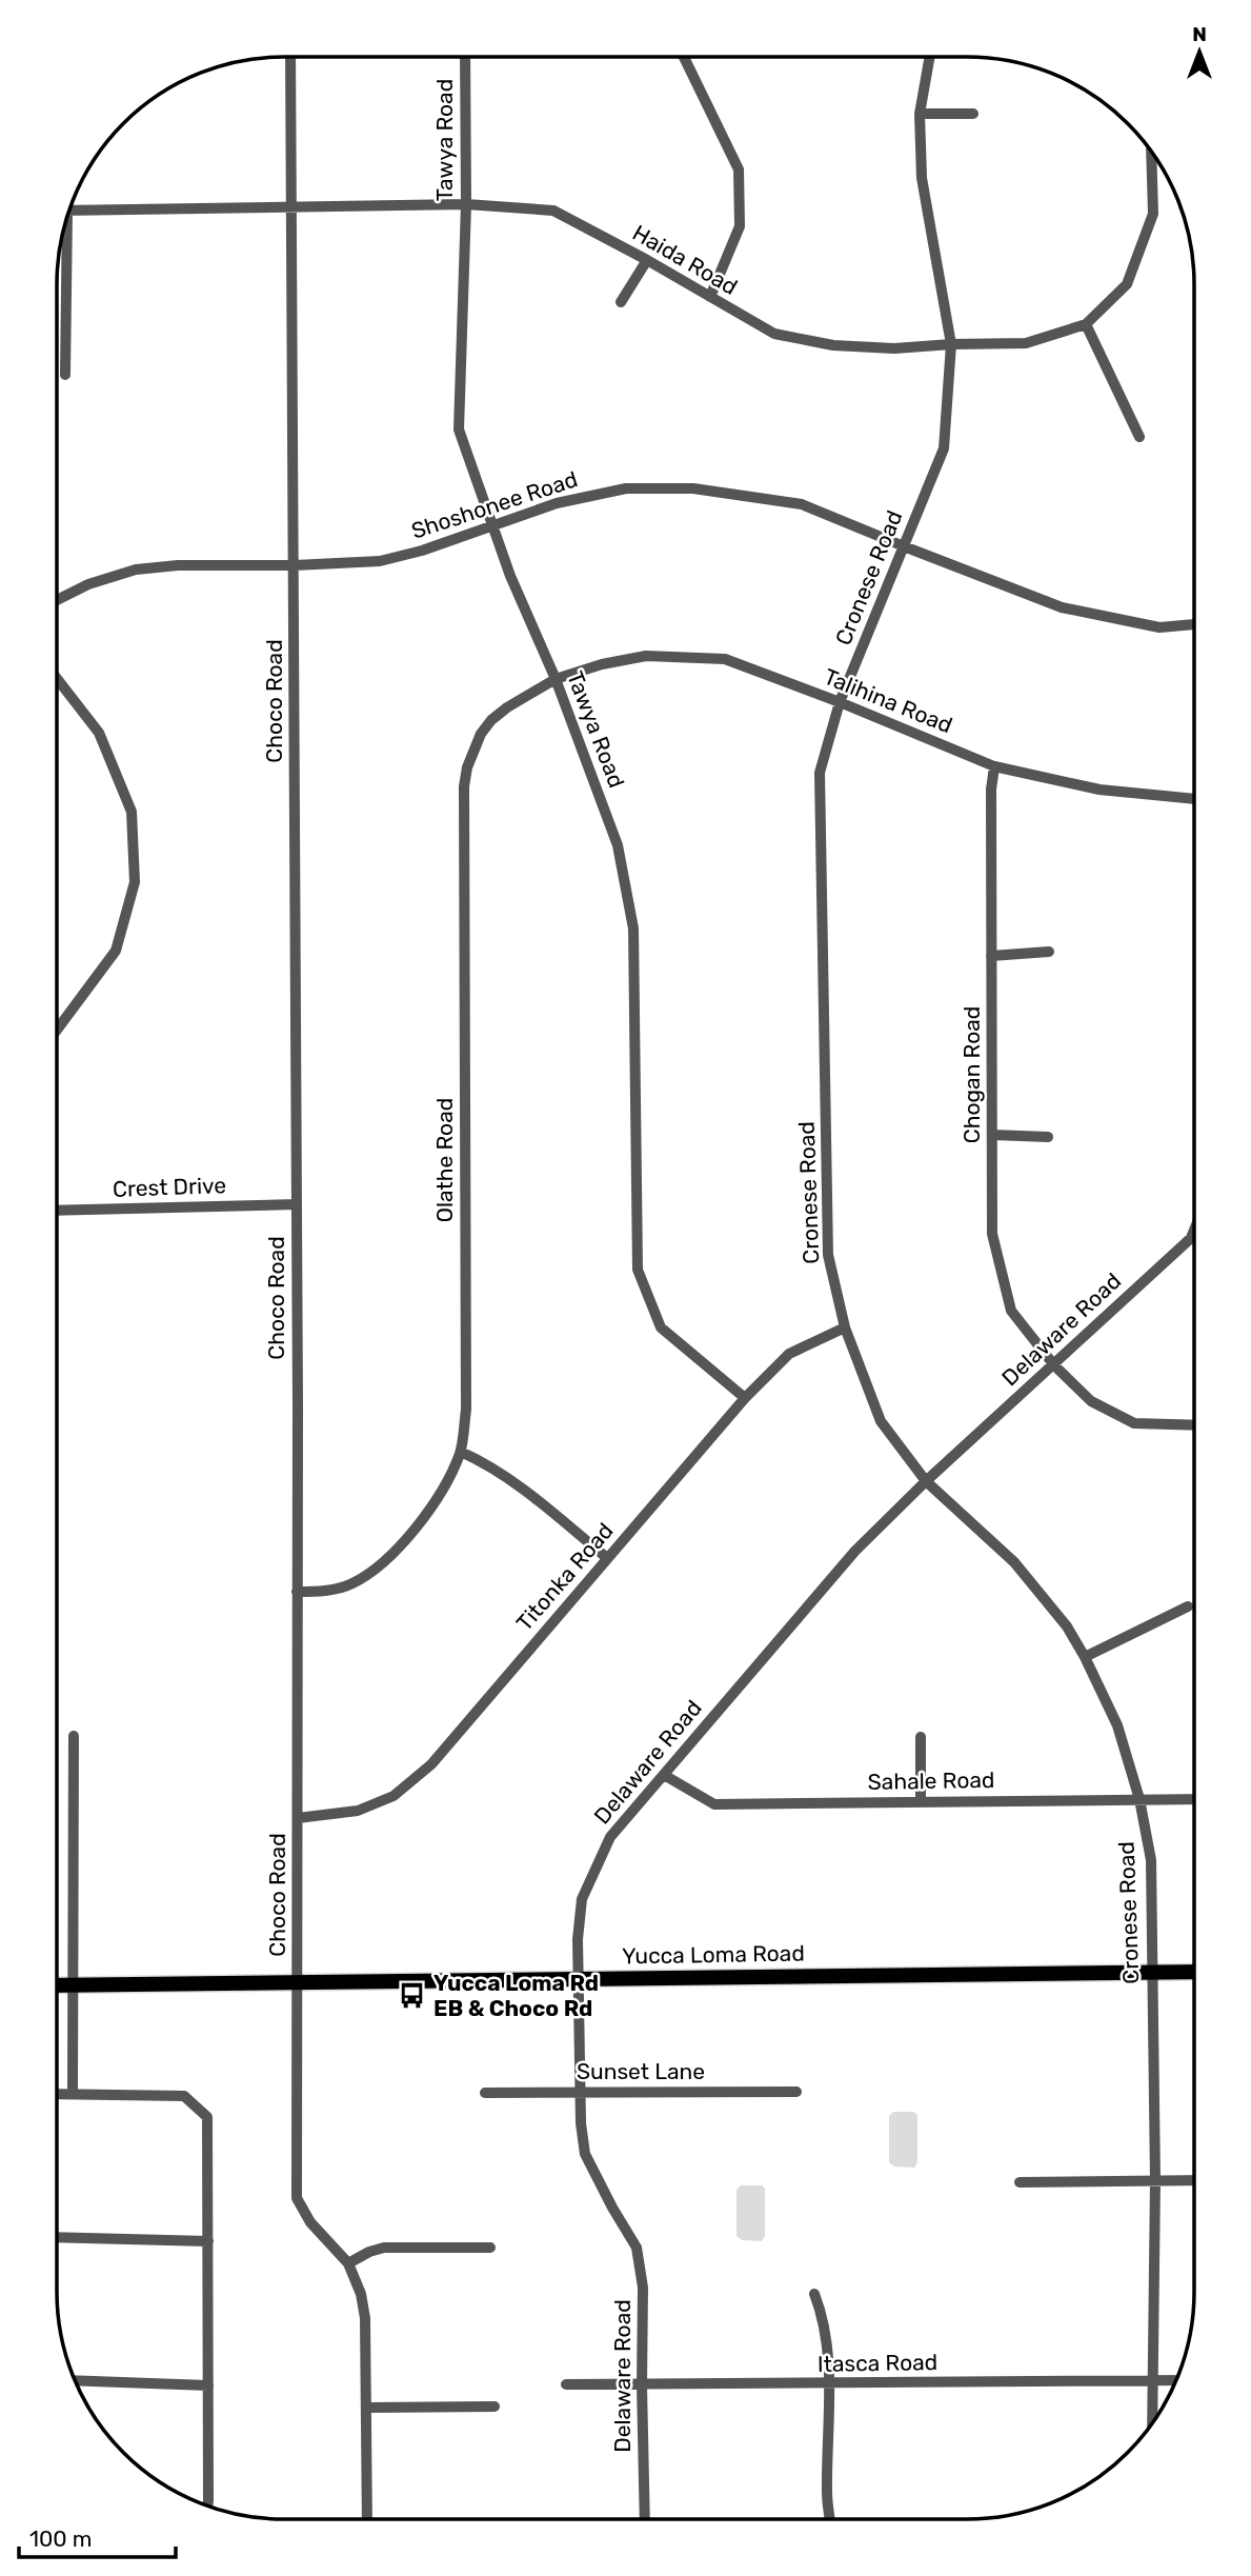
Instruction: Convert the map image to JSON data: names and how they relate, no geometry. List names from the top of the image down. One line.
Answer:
{"streets":{"main road":["Yucca Loma Road"],"street":["Tawya Road","Haida Road","Shoshonee Road","Cronese Road","Choco Road","Talihina Road","Chogan Road","Olathe Road","Crest Drive","Delaware Road","Titonka Road","Sahale Road","Sunset Lane","Itasca Road"]},"crossings":[["Tawya Road","Haida Road"],["Tawya Road","Shoshonee Road"],["Tawya Road","Talihina Road"],["Tawya Road","Olathe Road"],["Tawya Road","Titonka Road"],["Haida Road","Cronese Road"],["Haida Road","Choco Road"],["Shoshonee Road","Cronese Road"],["Shoshonee Road","Choco Road"],["Cronese Road","Talihina Road"],["Cronese Road","Delaware Road"],["Cronese Road","Titonka Road"],["Cronese Road","Sahale Road"],["Cronese Road","Yucca Loma Road"],["Cronese Road","Itasca Road"],["Choco Road","Olathe Road"],["Choco Road","Crest Drive"],["Choco Road","Titonka Road"],["Choco Road","Yucca Loma Road"],["Talihina Road","Chogan Road"],["Talihina Road","Olathe Road"],["Chogan Road","Delaware Road"],["Delaware Road","Sahale Road"],["Delaware Road","Yucca Loma Road"],["Delaware Road","Sunset Lane"],["Delaware Road","Itasca Road"]],"places":{"bus stop":["Yucca Loma Rd EB & Choco Rd"]},"scale_bar":"100 m","north":"top"}
